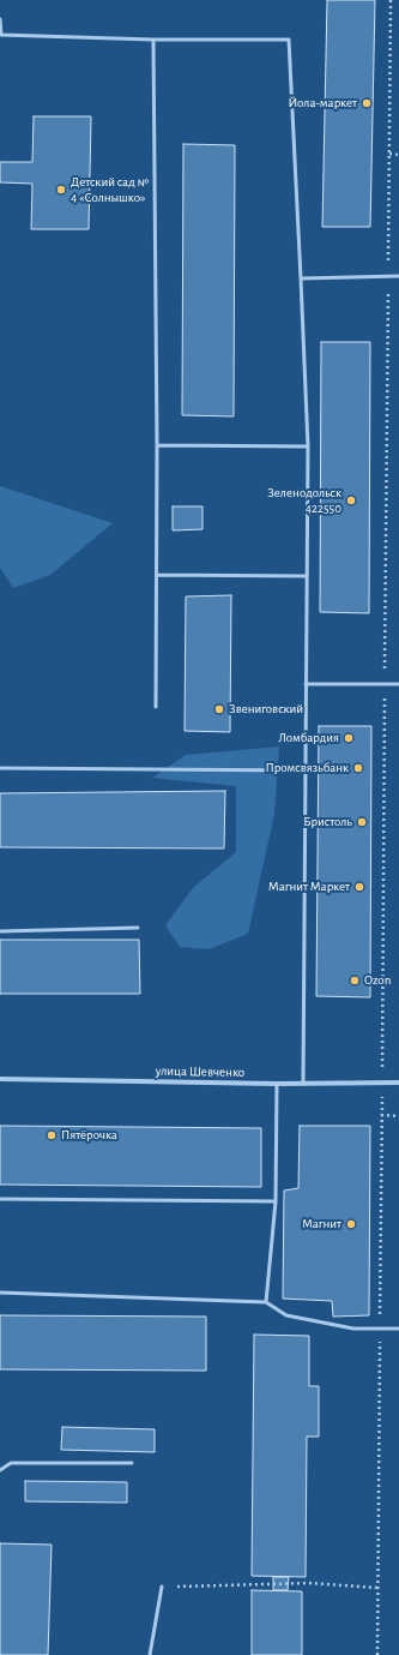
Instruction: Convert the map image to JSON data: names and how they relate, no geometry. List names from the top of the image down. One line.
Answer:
{"streets":{"street":["улица Шевченко"]},"places":["Йола-маркет","Детский сад № 4 «Солнышко»","Зеленодольск 422550","Звениговский","Ломбардия","Промсвязьбанк","Бристоль","Магнит Маркет","Ozon","Пятёрочка","Магнит"]}
